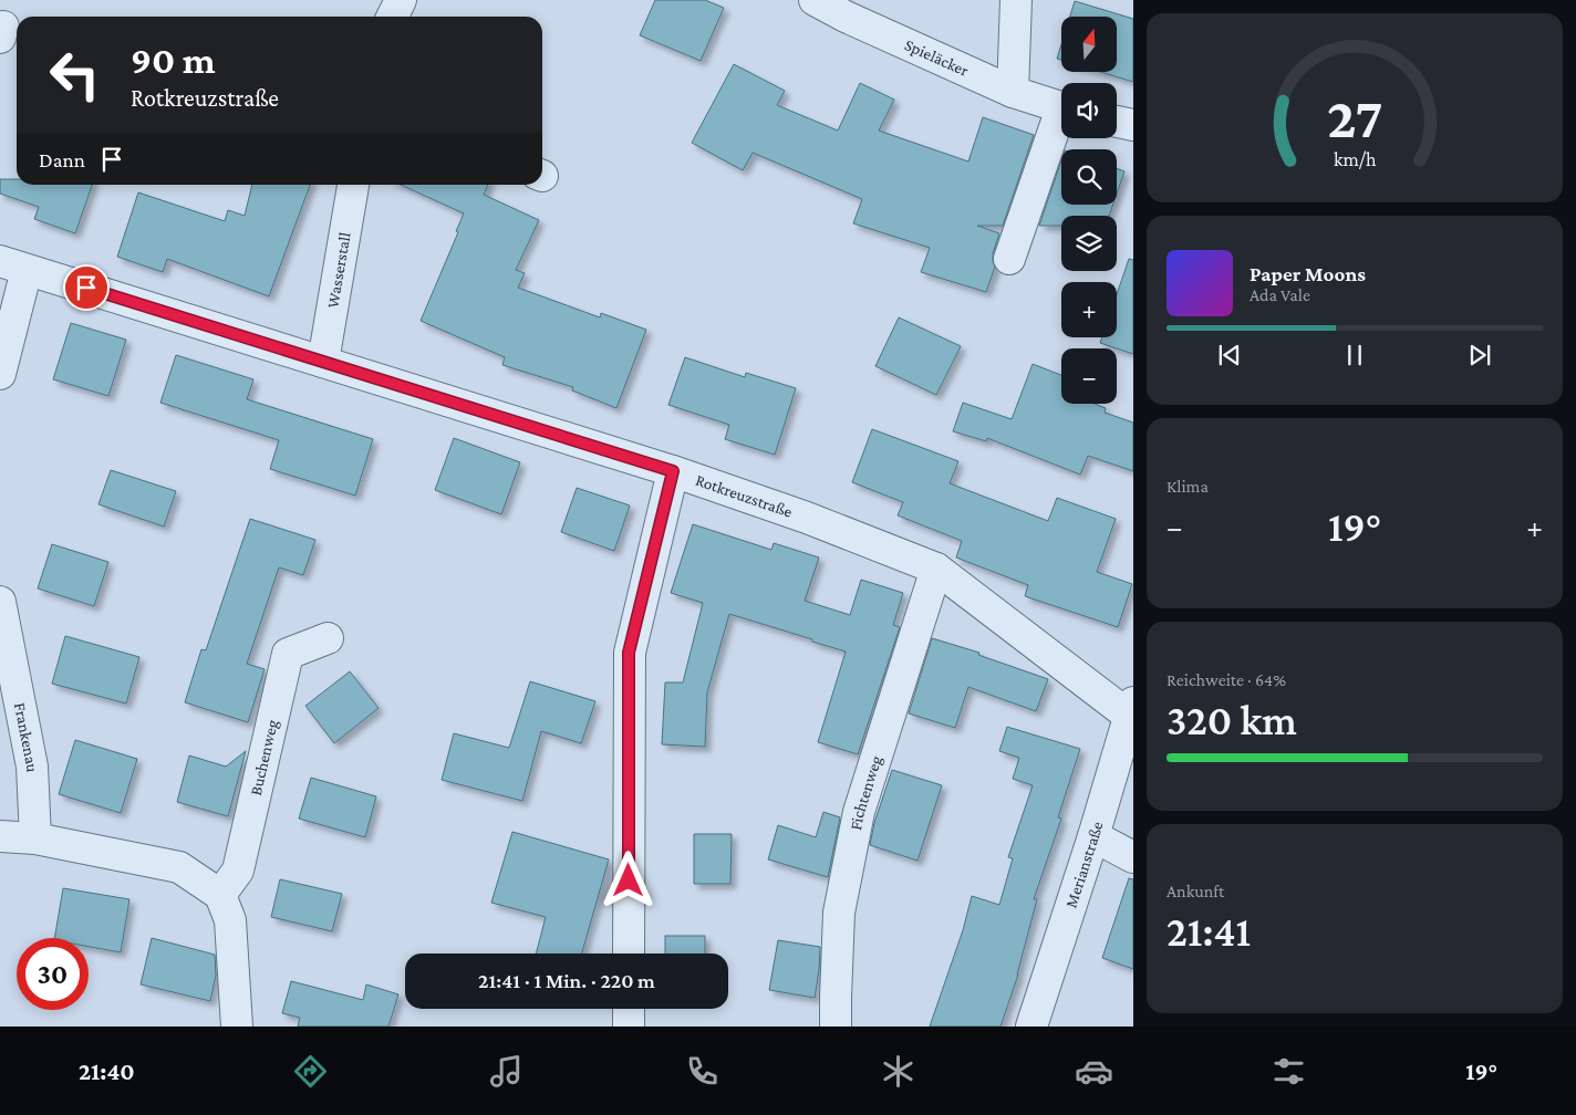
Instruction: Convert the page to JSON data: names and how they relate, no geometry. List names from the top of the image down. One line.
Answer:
{"streets":{"street":["Spieläcker","Wasserstall","Rotkreuzstraße","Frankenau","Buchenweg","Fichtenweg","Merianstraße"]},"crossings":[["Wasserstall","Rotkreuzstraße"],["Rotkreuzstraße","Fichtenweg"],["Rotkreuzstraße","Merianstraße"]],"north":"top","page":{"map_buttons":["+","−"],"turn":["90 m","Rotkreuzstraße"],"then":"Dann","song":["Paper Moons","Ada Vale"],"tile":["Klima",["Reichweite · 64%","320 km"],["Ankunft","21:41"]],"heat":["−","19°","+"],"limit":"30","trip":"21:41 · 1 Min. · 220 m","tabs":["21:40","19°"],"gauge":["27","km/h"]}}
